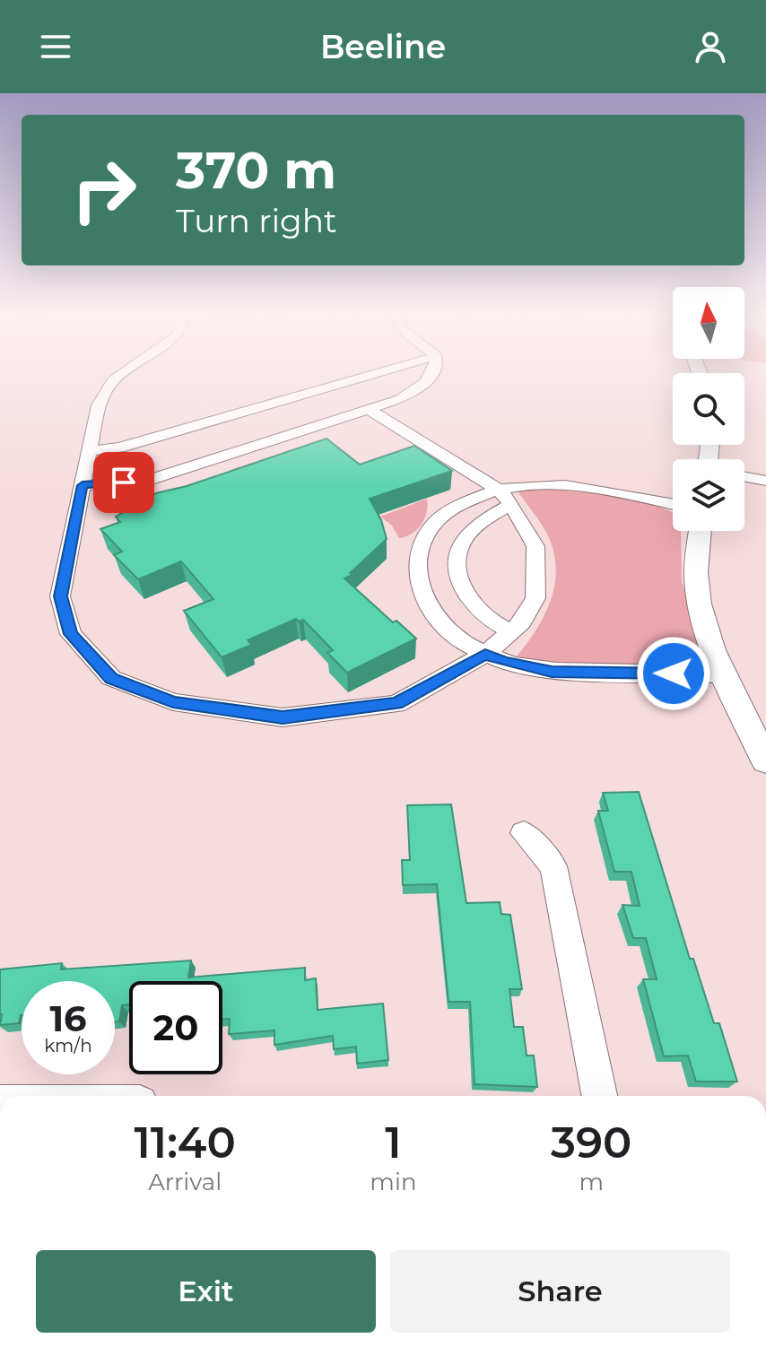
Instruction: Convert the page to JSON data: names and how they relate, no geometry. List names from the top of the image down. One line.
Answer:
{"north":"top","page":{"header":"Beeline","turn":["370 m","Turn right"],"speed":"16 km/h","limit":"20","eta":["11:40","Arrival","1","min","390","m"],"buttons":["Exit","Share"]}}
